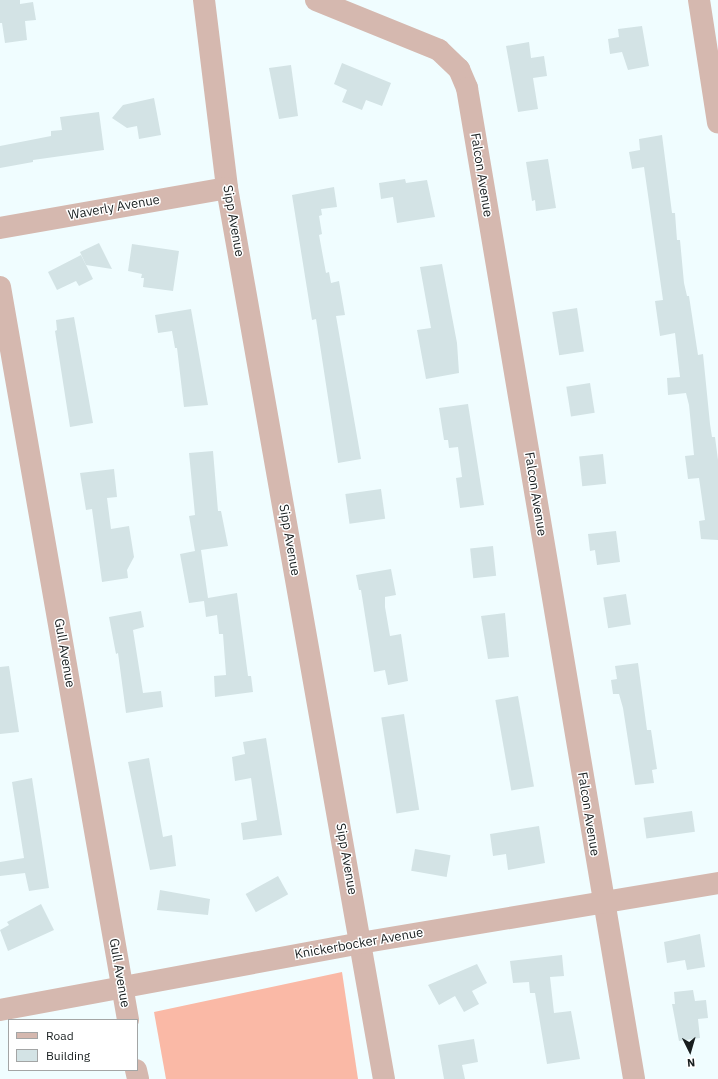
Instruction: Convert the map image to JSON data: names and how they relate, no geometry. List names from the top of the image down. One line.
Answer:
{"streets":{"street":["Falcon Avenue","Waverly Avenue","Sipp Avenue","Gull Avenue","Knickerbocker Avenue"]},"crossings":[["Falcon Avenue","Knickerbocker Avenue"],["Waverly Avenue","Sipp Avenue"],["Sipp Avenue","Knickerbocker Avenue"],["Gull Avenue","Knickerbocker Avenue"]],"legend":["Road","Building"],"north":"bottom"}
